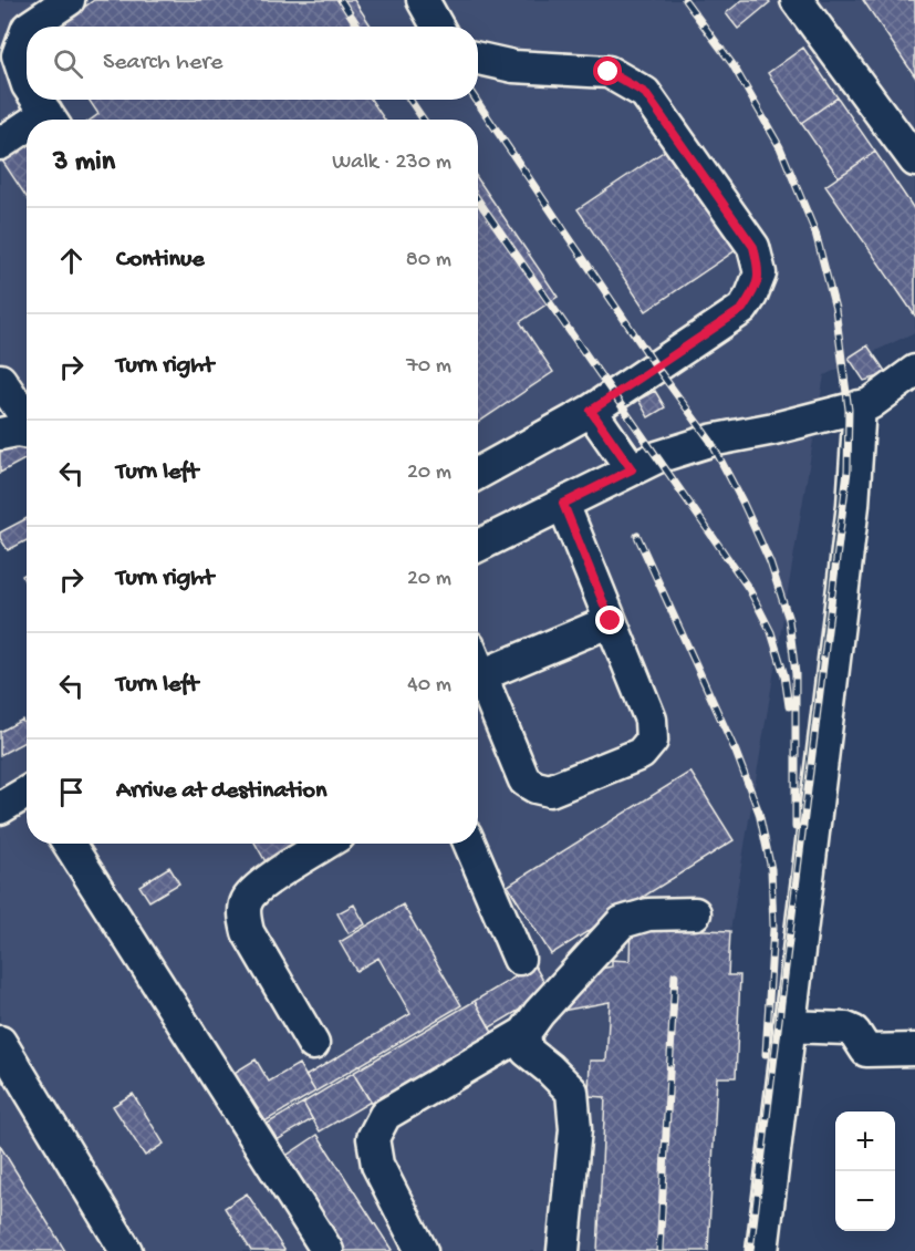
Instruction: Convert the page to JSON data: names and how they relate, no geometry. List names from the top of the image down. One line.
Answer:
{"page":{"search":"Search here","heading":["3 min","Walk · 230 m"],"list":[["Continue","80 m"],["Turn right","70 m"],["Turn left","20 m"],["Turn right","20 m"],["Turn left","40 m"],"Arrive at destination"],"map_buttons":["+","−"]}}
